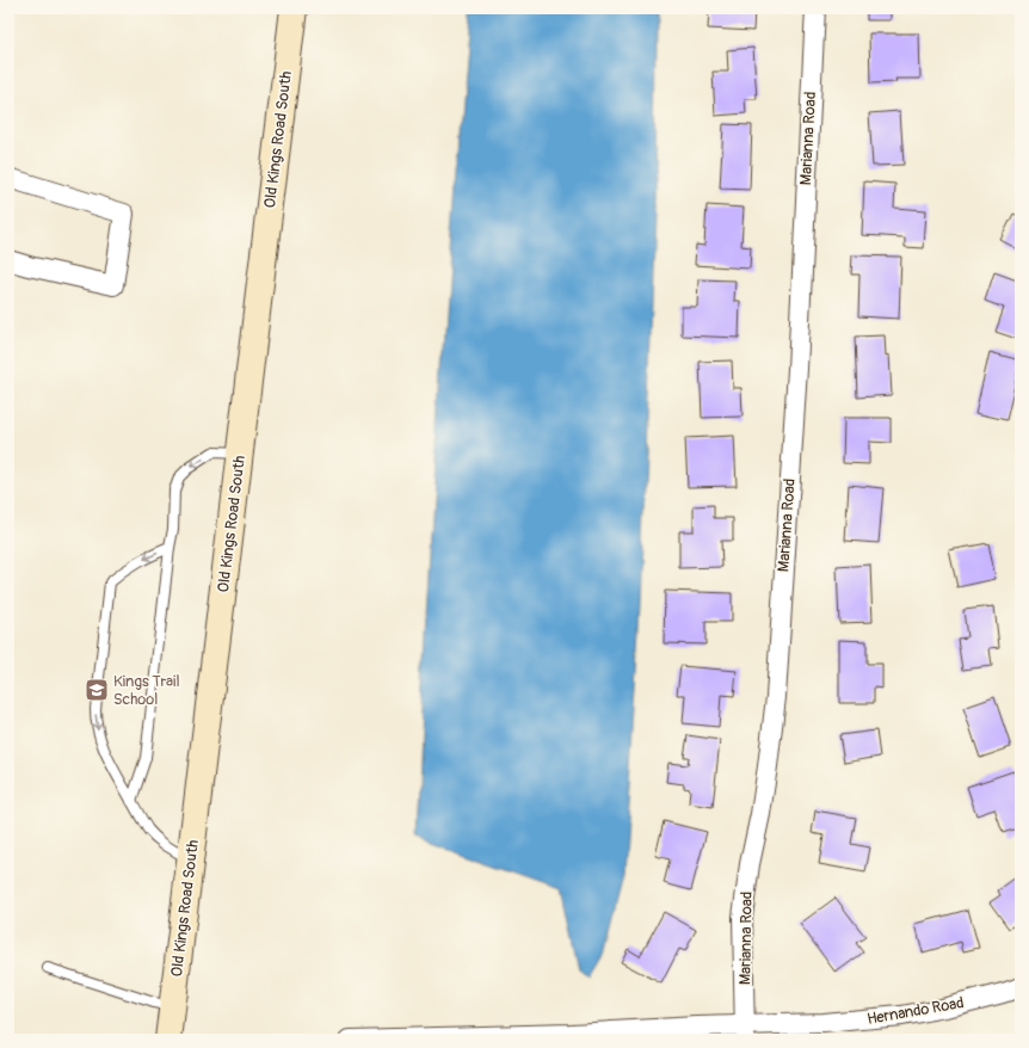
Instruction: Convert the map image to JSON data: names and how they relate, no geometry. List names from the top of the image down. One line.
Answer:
{"streets":{"street":["Marianna Road","Old Kings Road South","Hernando Road"]},"crossings":[["Marianna Road","Hernando Road"]],"places":{"school or university":["Kings Trail School"]}}
